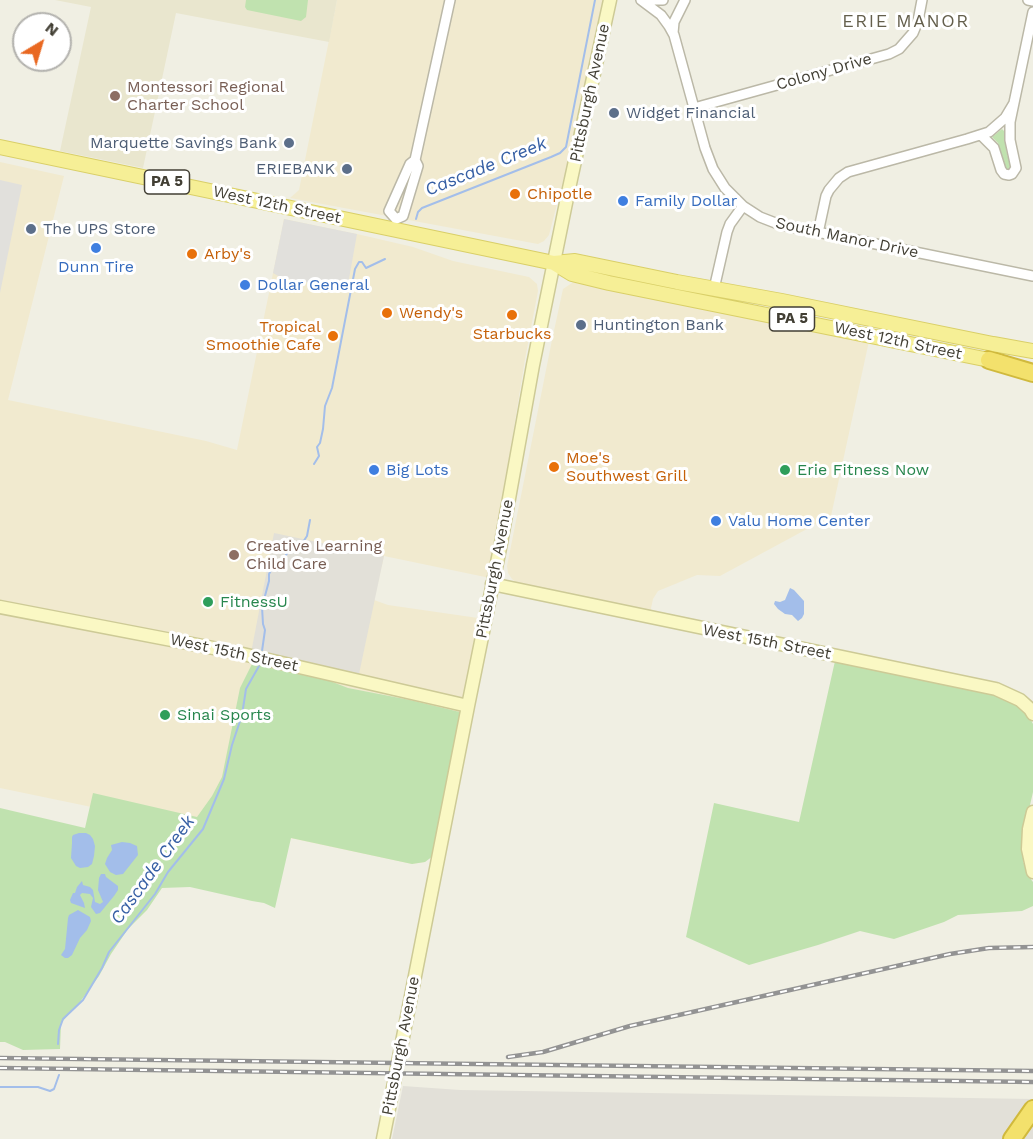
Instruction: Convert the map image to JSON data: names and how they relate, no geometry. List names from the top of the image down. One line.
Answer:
{"streets":{"main road":["PA 5","West 12th Street"],"street":["Colony Drive","Pittsburgh Avenue","South Manor Drive","West 15th Street"]},"crossings":[["Colony Drive","South Manor Drive"],["Pittsburgh Avenue","West 12th Street"],["Pittsburgh Avenue","West 15th Street"]],"districts":["ERIE MANOR"],"water":["Cascade Creek"],"places":["Montessori Regional Charter School","Widget Financial","Marquette Savings Bank","ERIEBANK","Chipotle","Family Dollar","The UPS Store","Dunn Tire","Arby's","Dollar General","Wendy's","Starbucks","Huntington Bank","Tropical Smoothie Cafe","Moe's Southwest Grill","Big Lots","Erie Fitness Now","Valu Home Center","Creative Learning Child Care","FitnessU","Sinai Sports"],"north":"top right"}
